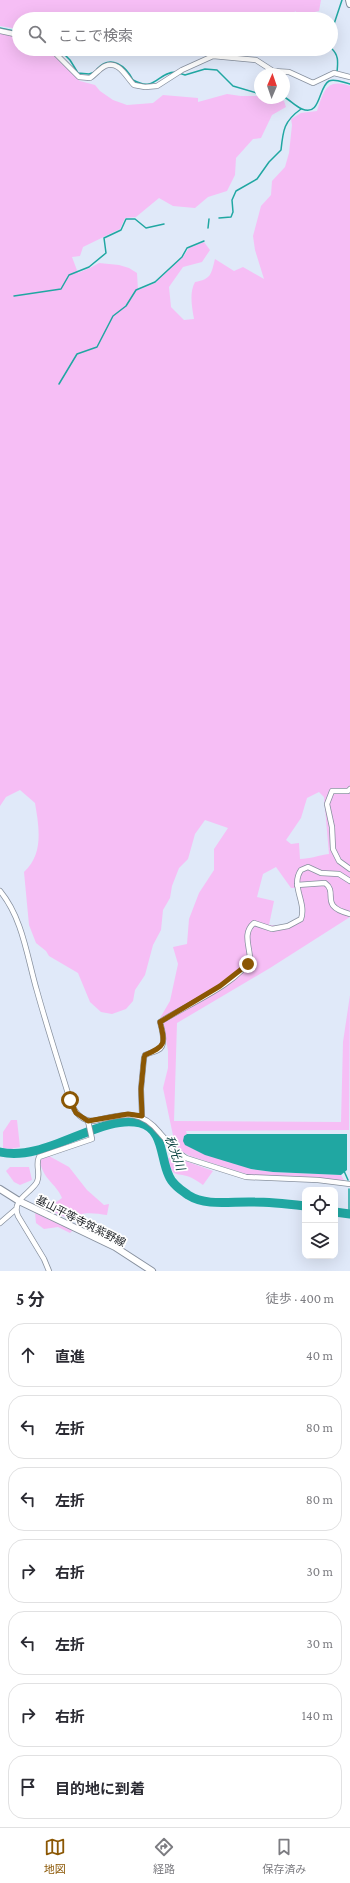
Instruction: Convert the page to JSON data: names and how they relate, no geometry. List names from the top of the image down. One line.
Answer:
{"streets":{"main road":["基山平等寺筑紫野線"]},"water":["秋光川"],"north":"top","page":{"search":"ここで検索","heading":["5 分","徒歩 · 400 m"],"list":[["直進","40 m"],["左折","80 m"],["左折","80 m"],["右折","30 m"],["左折","30 m"],["右折","140 m"],"目的地に到着"],"nav":["地図","経路","保存済み"]}}
